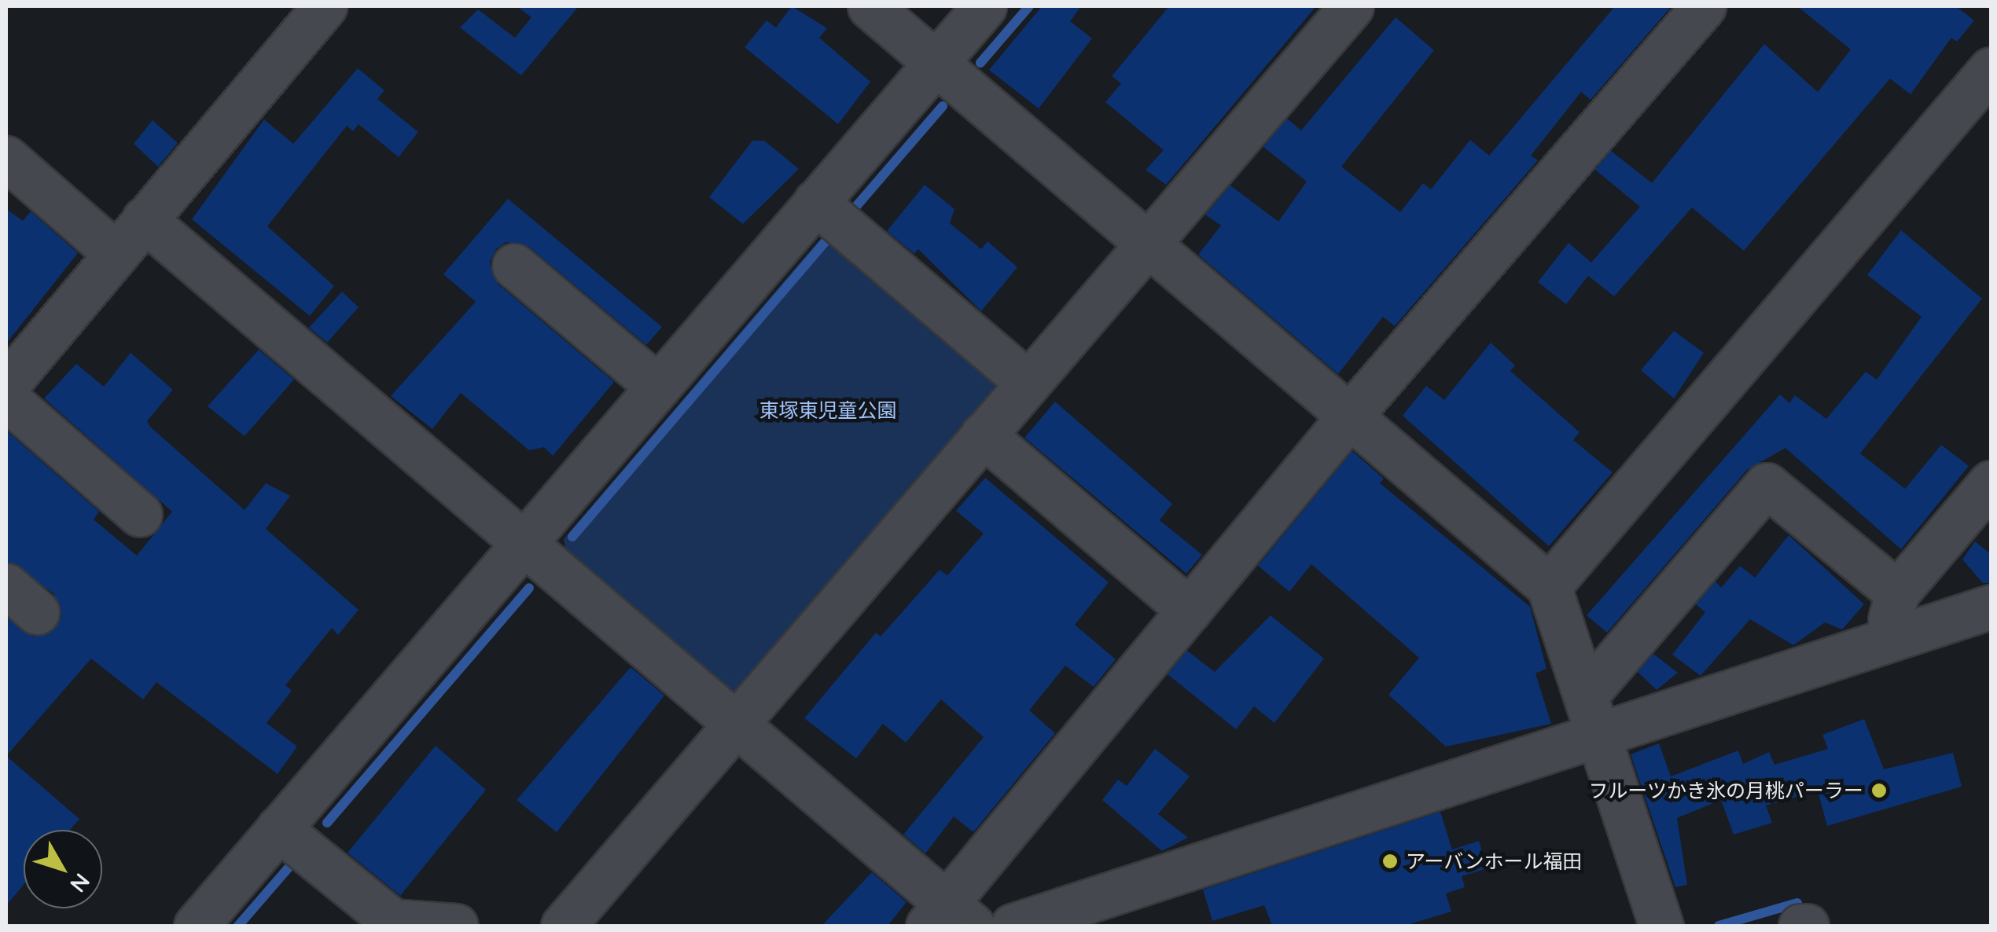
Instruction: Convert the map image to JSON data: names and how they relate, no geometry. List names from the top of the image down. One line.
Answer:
{"parks":["東塚東児童公園"],"places":["フルーツかき氷の月桃パーラー","アーバンホール福田"],"north":"bottom right"}
